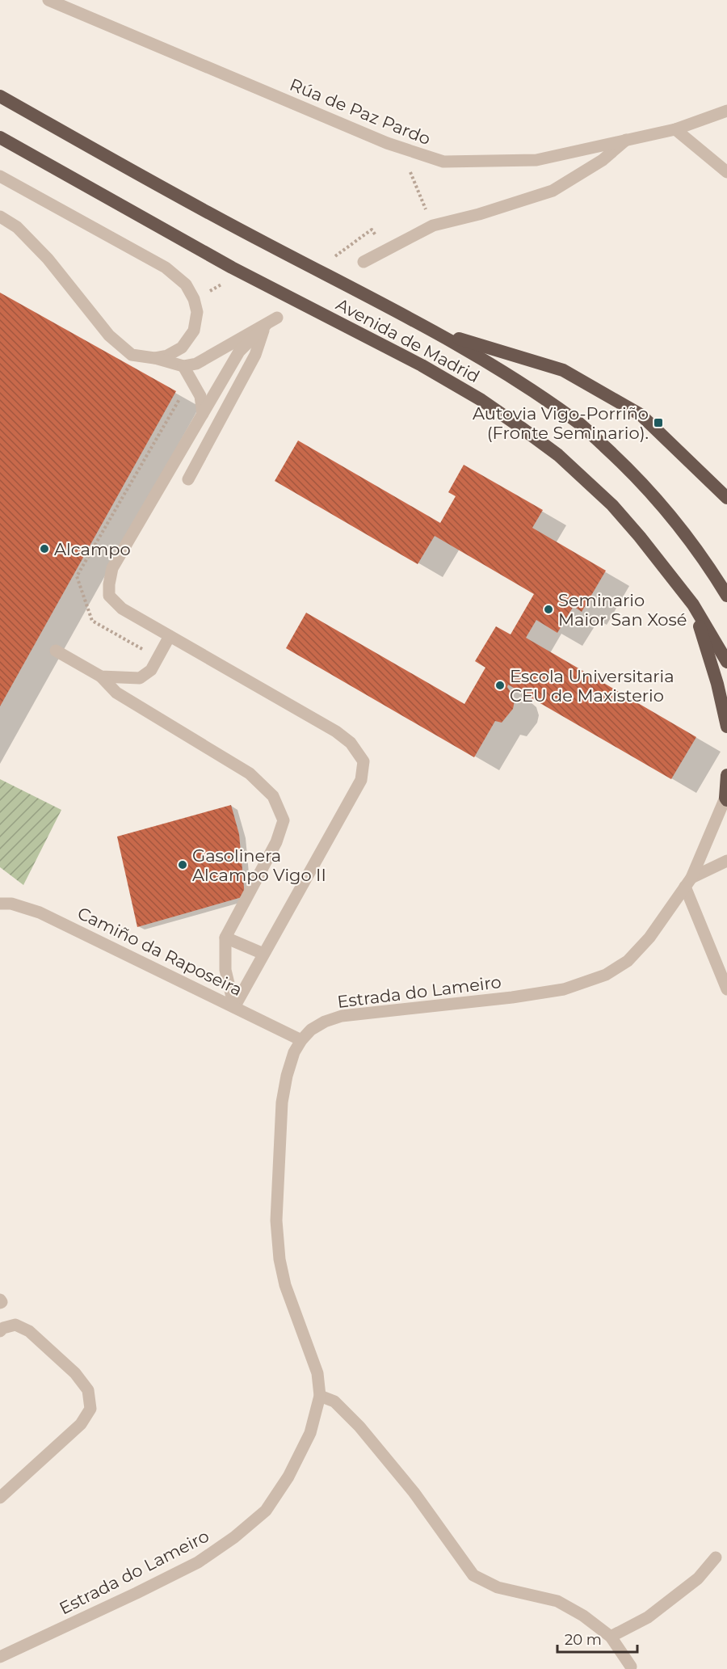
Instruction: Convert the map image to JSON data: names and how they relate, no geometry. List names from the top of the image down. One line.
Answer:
{"streets":{"highway":["Avenida de Madrid"],"street":["Rúa de Paz Pardo","Camiño da Raposeira","Estrada do Lameiro"]},"crossings":[["Camiño da Raposeira","Estrada do Lameiro"]],"places":{"transit":["Autovia Vigo-Porriño (Fronte Seminario)."],"other":["Alcampo","Seminario Maior San Xosé","Escola Universitaria CEU de Maxisterio","Gasolinera Alcampo Vigo II"]},"scale_bar":"20 m"}
